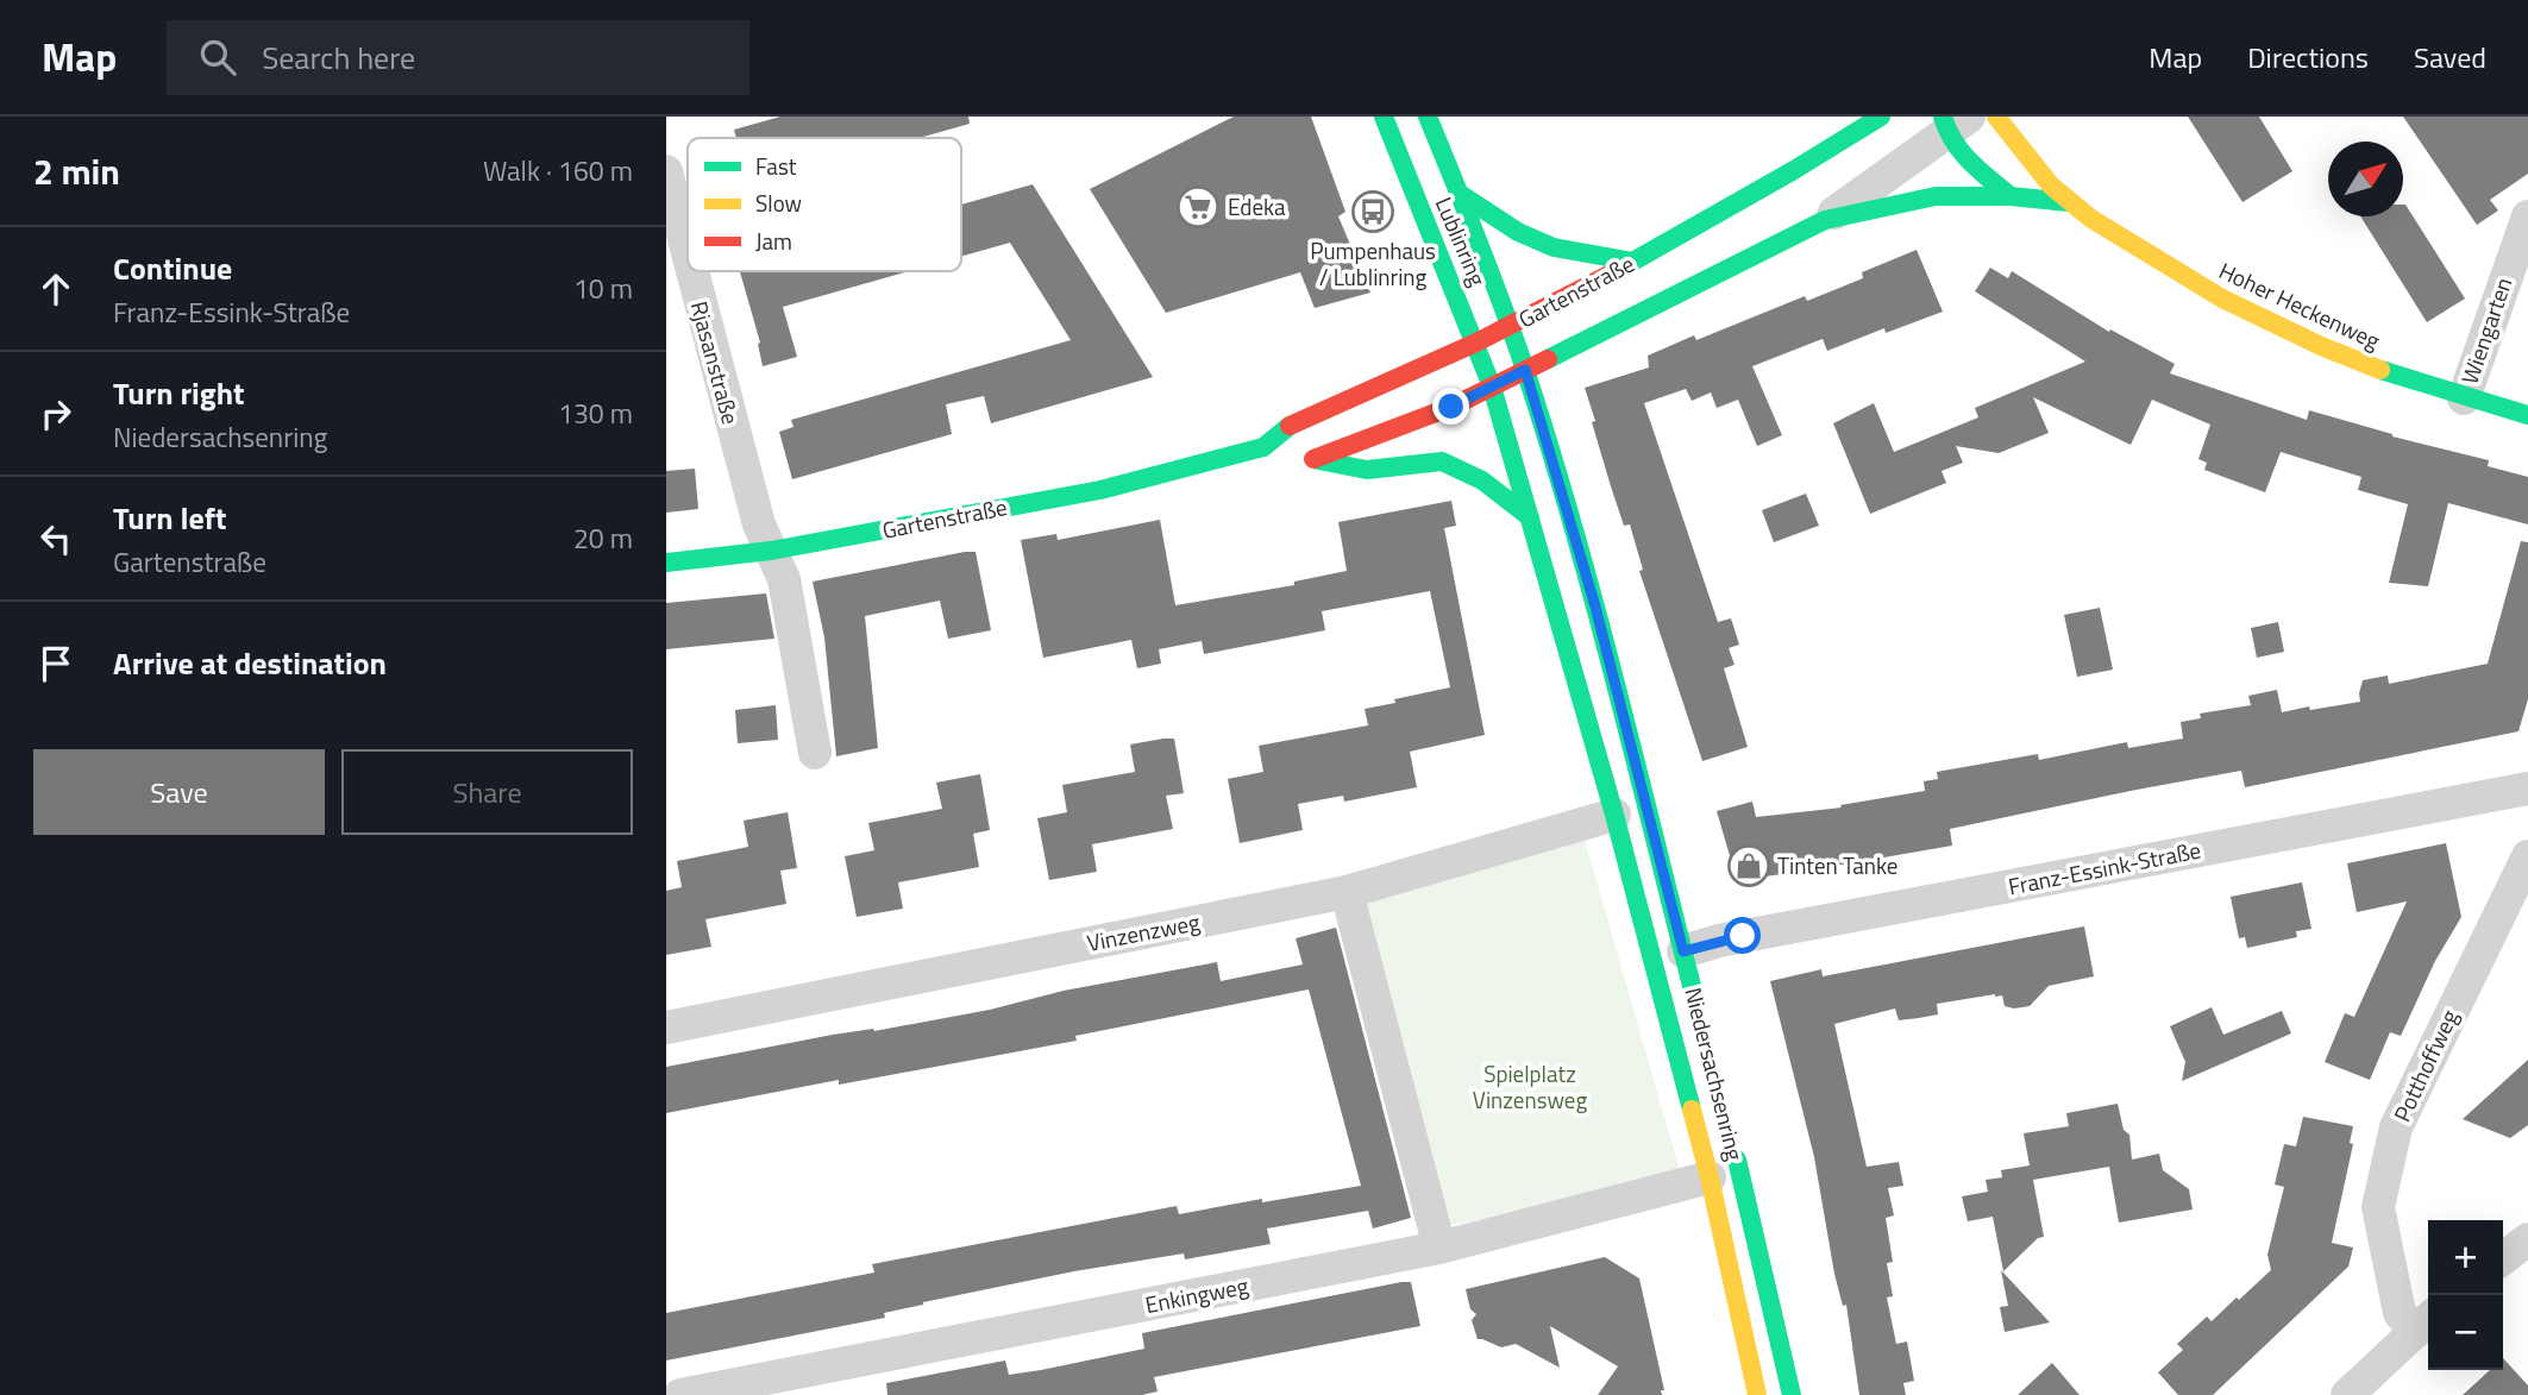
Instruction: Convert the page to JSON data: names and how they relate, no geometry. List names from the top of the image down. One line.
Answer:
{"streets":{"street":["Lublinring","Gartenstraße","Hoher Heckenweg","Wiengarten","Rjasanstraße","Franz-Essink-Straße","Vinzenzweg","Potthoffweg","Niedersachsenring","Enkingweg"]},"crossings":[["Lublinring","Gartenstraße"],["Lublinring","Niedersachsenring"],["Gartenstraße","Hoher Heckenweg"],["Gartenstraße","Rjasanstraße"],["Gartenstraße","Niedersachsenring"],["Hoher Heckenweg","Wiengarten"],["Franz-Essink-Straße","Niedersachsenring"],["Vinzenzweg","Niedersachsenring"],["Niedersachsenring","Enkingweg"]],"parks":["Spielplatz Vinzensweg"],"places":{"supermarket":["Edeka"],"bus stop":["Pumpenhaus / Lublinring"],"shop":["Tinten Tanke"]},"legend":["Fast","Slow","Jam"],"north":"top right","page":{"header":"Map","search":"Search here","nav":["Map","Directions","Saved"],"heading":["2 min","Walk · 160 m"],"list":[["Continue","Franz-Essink-Straße","10 m"],["Turn right","Niedersachsenring","130 m"],["Turn left","Gartenstraße","20 m"],"Arrive at destination"],"buttons":["Save","Share"],"map_buttons":["+","−"]}}
